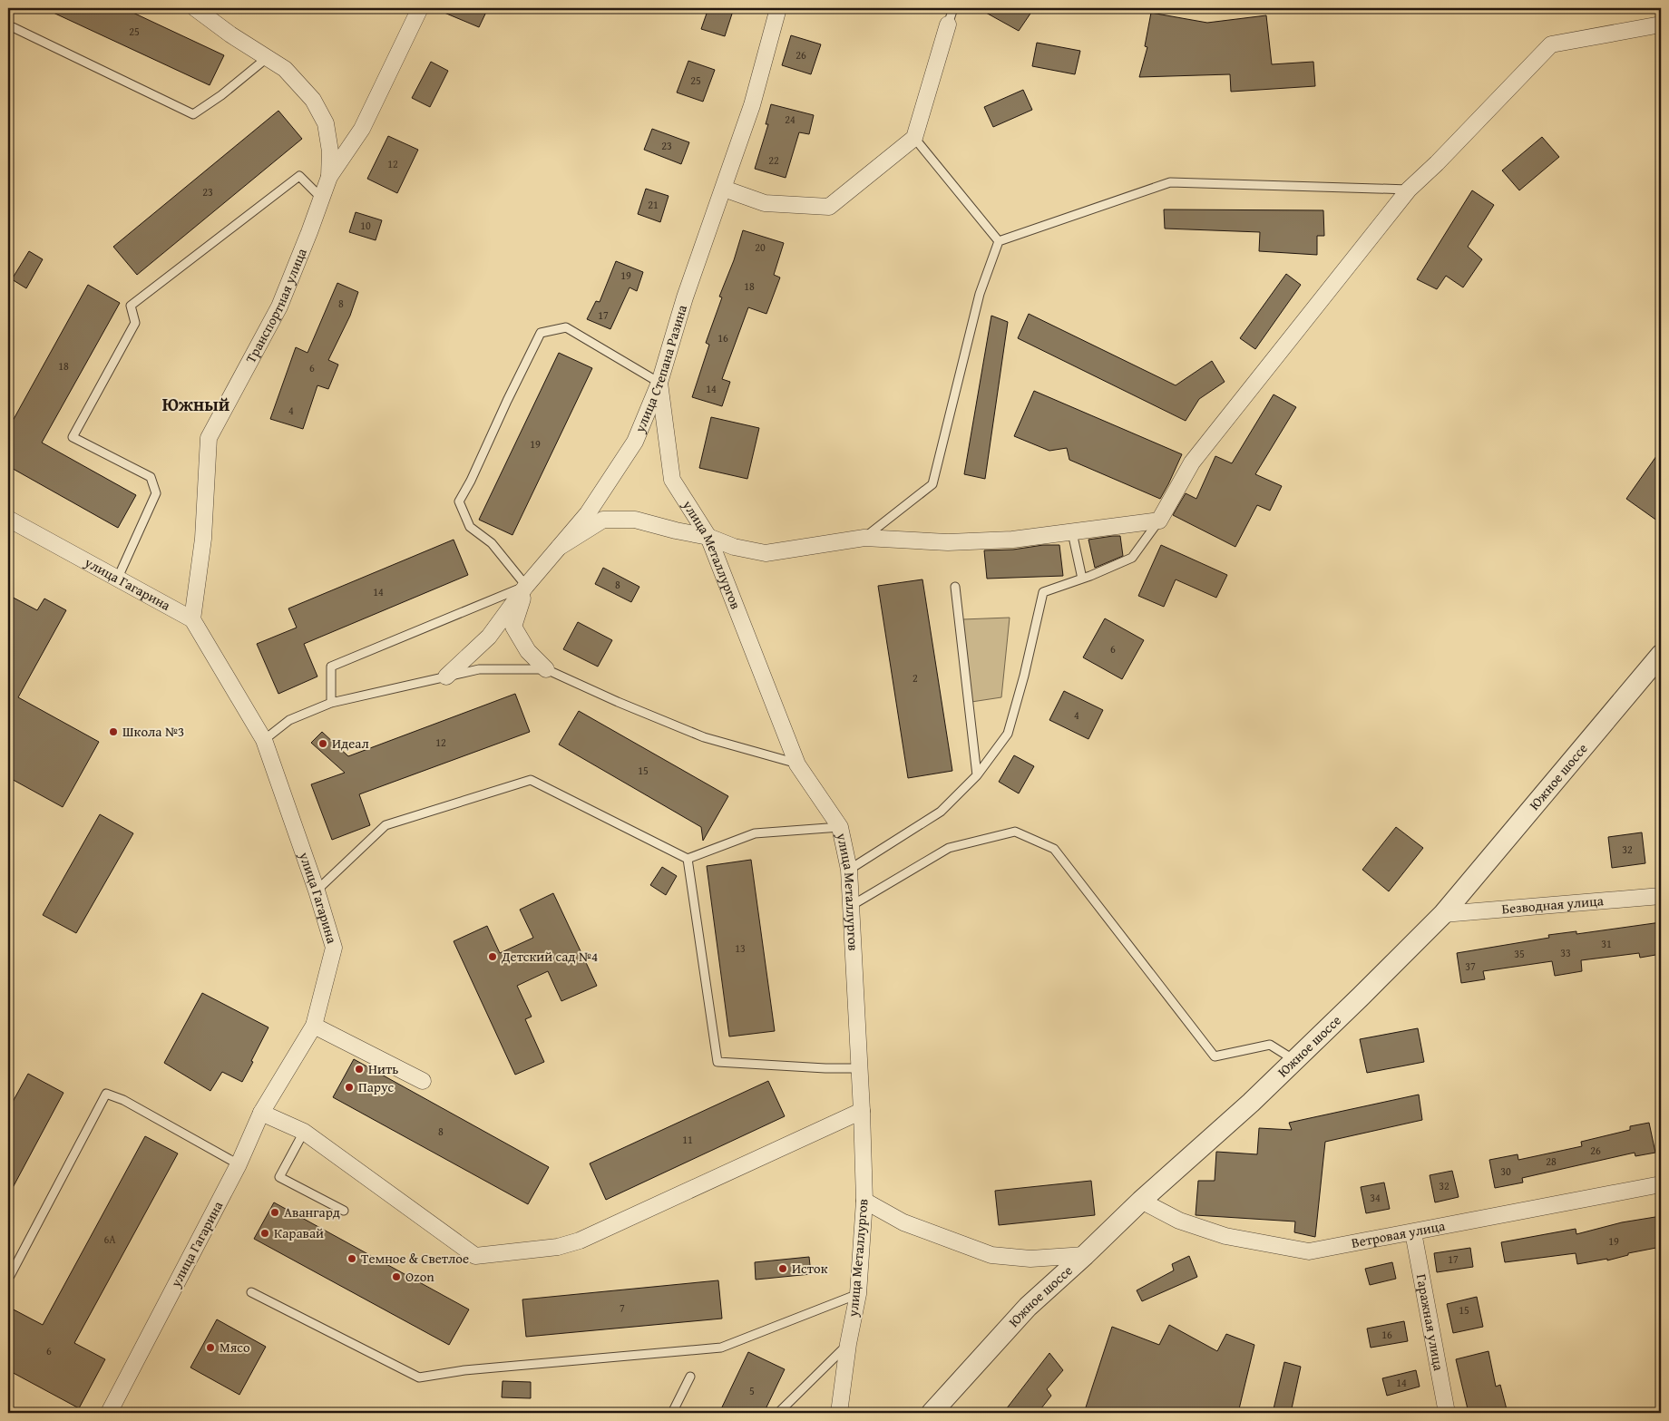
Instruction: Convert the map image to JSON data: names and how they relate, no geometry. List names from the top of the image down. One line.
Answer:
{"streets":{"street":["Транспортная улица","улица Степана Разина","улица Металлургов","улица Гагарина","Южное шоссе","Безводная улица","Ветровая улица","Гаражная улица"]},"crossings":[["Транспортная улица","улица Гагарина"],["улица Степана Разина","улица Металлургов"],["Южное шоссе","Безводная улица"],["Южное шоссе","Ветровая улица"],["Ветровая улица","Гаражная улица"]],"districts":["Южный"],"places":["Школа №3","Идеал","Детский сад №4","Нить","Парус","Авангард","Каравай","Темное & Светлое","Исток","Ozon","Мясо"],"house_numbers":["25","26","25","24","23","22","12","23","21","10","20","19","18","8","17","16","18","6","14","4","19","8","14","6","2","4","12","15","32","31","13","33","35","37","8","11","26","28","30","32","34","6А","19","17","7","15","16","6","14","5"]}
